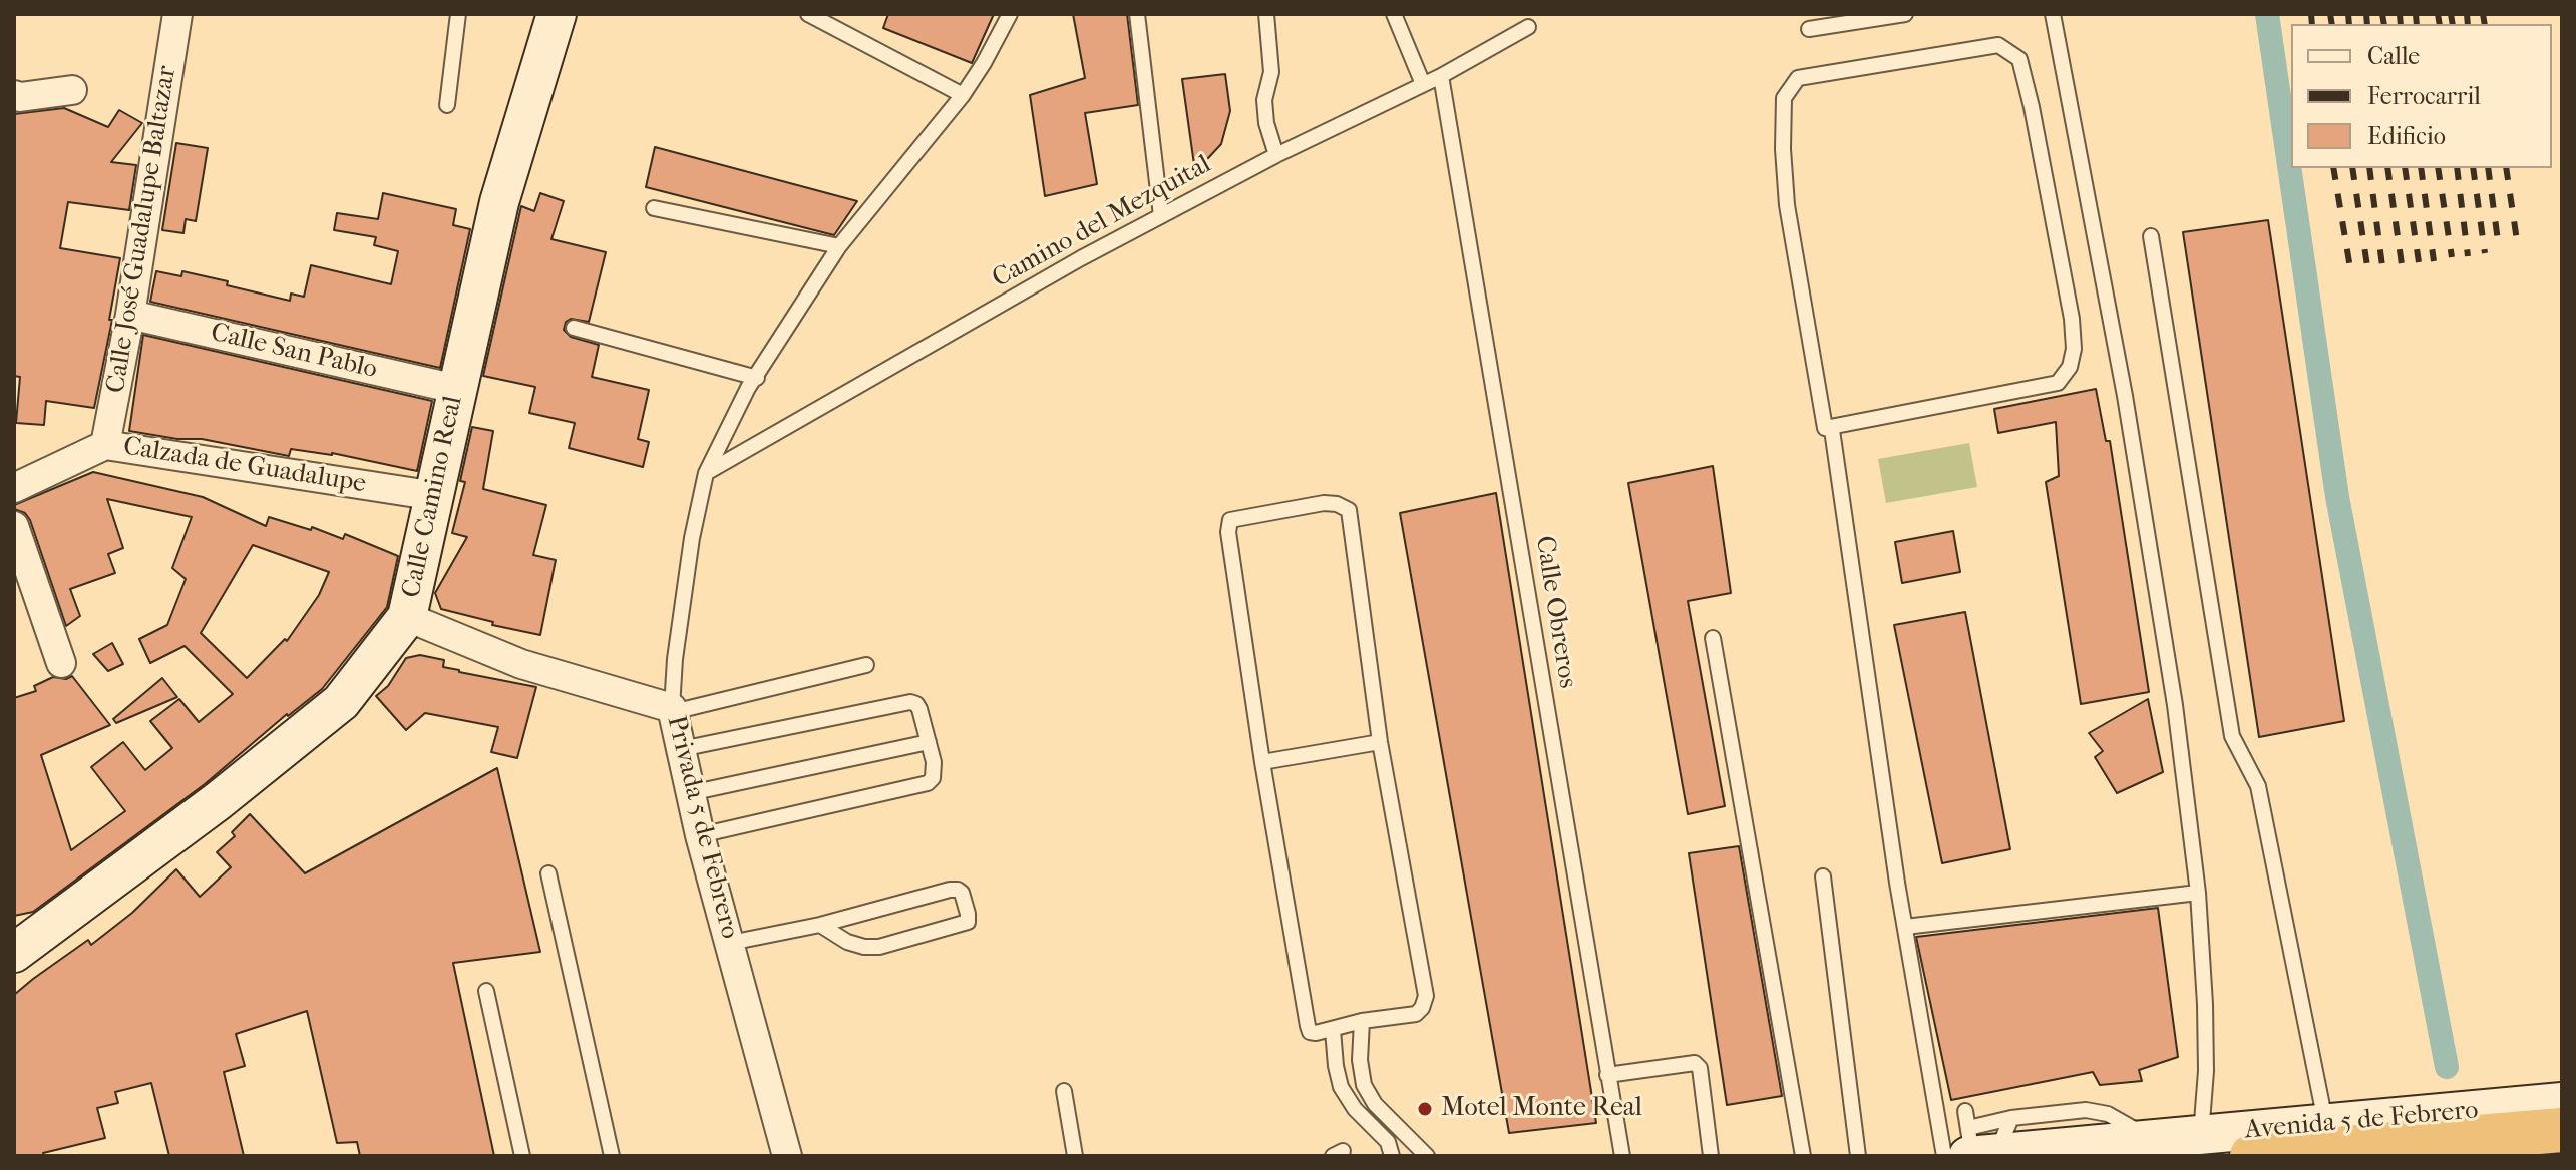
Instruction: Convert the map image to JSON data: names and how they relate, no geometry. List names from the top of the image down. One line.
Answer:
{"streets":{"highway":["Avenida 5 de Febrero"],"street":["Calle José Guadalupe Baltazar","Calle San Pablo","Calzada de Guadalupe","Calle Camino Real","Privada 5 de Febrero"],"lane":["Camino del Mezquital","Calle Obreros"]},"crossings":[["Camino del Mezquital","Calle Obreros"],["Camino del Mezquital","Privada 5 de Febrero"],["Calle José Guadalupe Baltazar","Calle San Pablo"],["Calle José Guadalupe Baltazar","Calzada de Guadalupe"],["Calle San Pablo","Calle Camino Real"],["Calzada de Guadalupe","Calle Camino Real"]],"places":["Motel Monte Real"],"legend":["Calle","Ferrocarril","Edificio"]}
